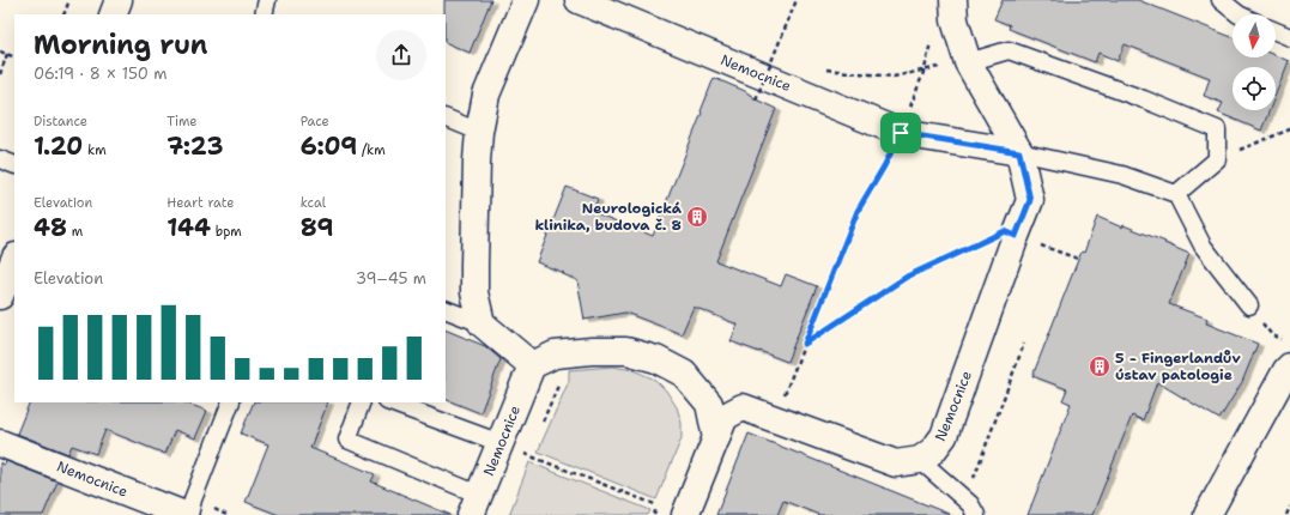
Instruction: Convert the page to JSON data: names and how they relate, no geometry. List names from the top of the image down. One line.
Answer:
{"streets":{"street":["Nemocnice"]},"places":{"building":["Neurologická klinika, budova č. 8","5 - Fingerlandův ústav patologie"]},"north":"bottom","page":{"heading":["Morning run","06:19 · 8 × 150 m"],"stats":[["Distance","1.20 km"],["Time","7:23"],["Pace","6:09 /km"],["Elevation","48 m"],["Heart rate","144 bpm"],["kcal","89"]],"chart":["Elevation","39–45 m"]}}
